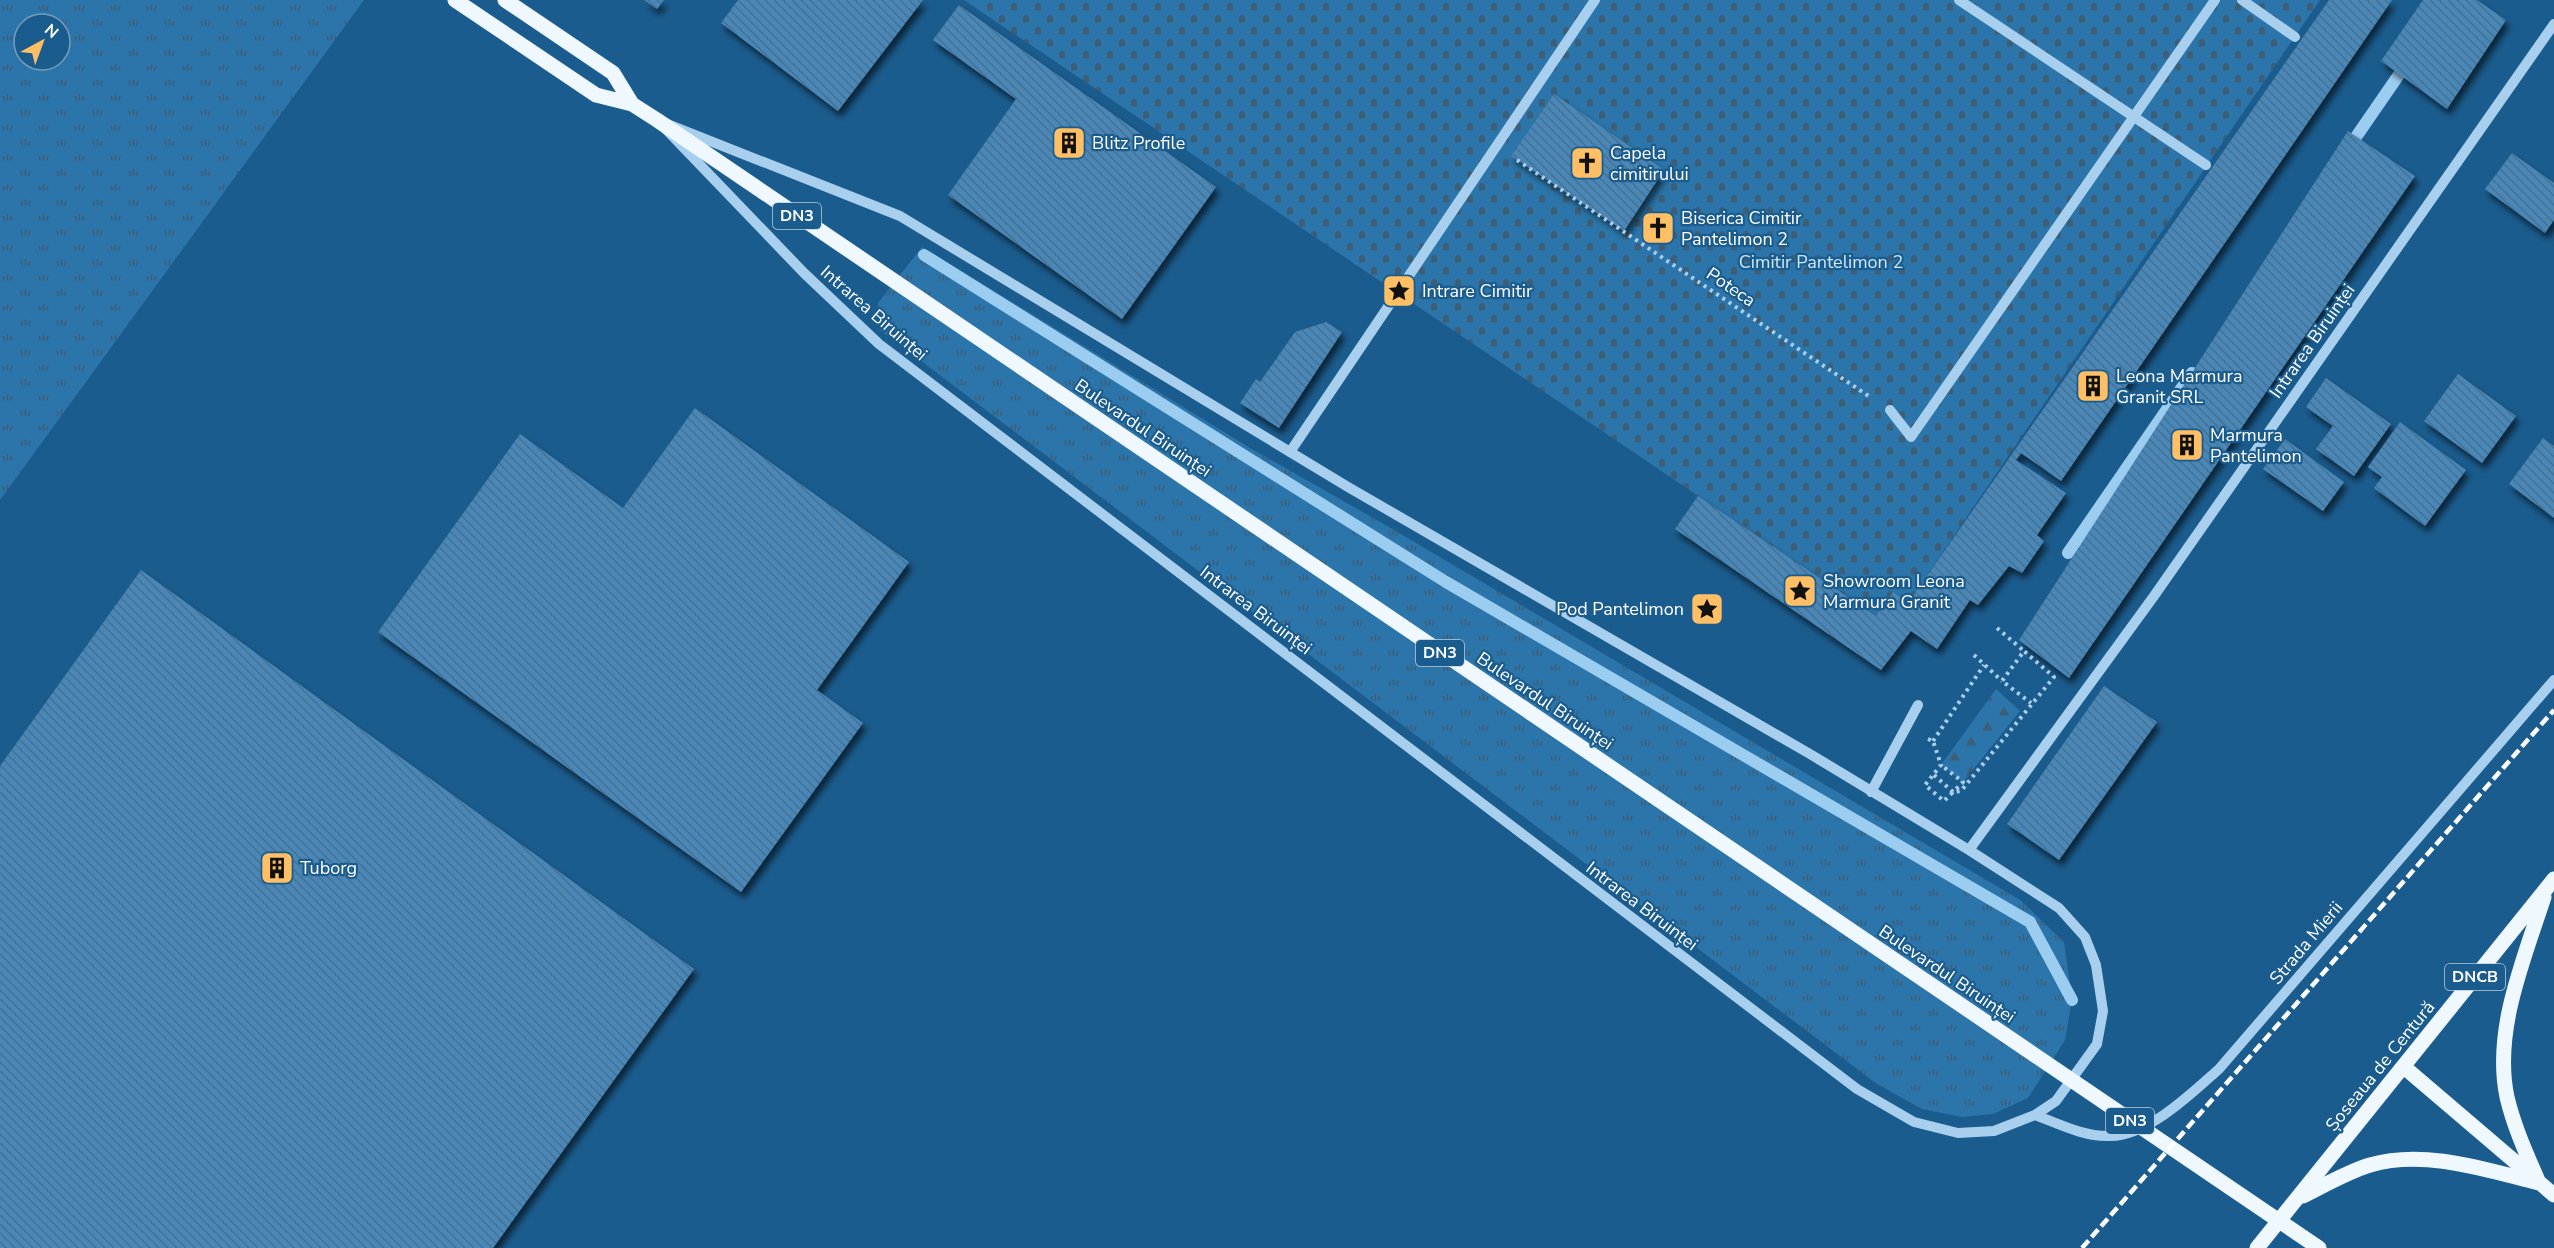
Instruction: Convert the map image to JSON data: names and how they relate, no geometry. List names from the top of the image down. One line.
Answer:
{"streets":{"main road":["DN3","Bulevardul Biruinței","DNCB","Șoseaua de Centură"],"street":["Intrarea Biruinței","Strada Mierii"],"path":["Poteca"]},"crossings":[["Intrarea Biruinței","Bulevardul Biruinței"],["Intrarea Biruinței","Strada Mierii"]],"parks":["Cimitir Pantelimon 2"],"places":{"building":["Blitz Profile","Leona Marmura Granit SRL","Marmura Pantelimon","Tuborg"],"church":["Capela cimitirului","Biserica Cimitir Pantelimon 2"],"place":["Intrare Cimitir","Showroom Leona Marmura Granit","Pod Pantelimon"]},"north":"top right"}
